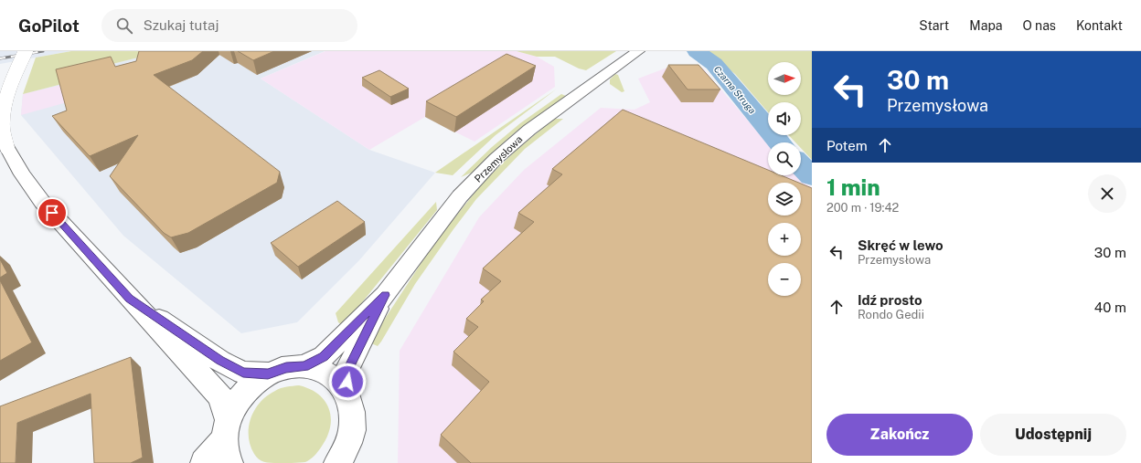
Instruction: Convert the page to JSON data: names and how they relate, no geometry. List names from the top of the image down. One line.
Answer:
{"streets":{"street":["Przemysłowa"]},"water":["Czarna Struga"],"north":"right","page":{"header":"GoPilot","search":"Szukaj tutaj","nav":["Start","Mapa","O nas","Kontakt"],"turn":["30 m","Przemysłowa"],"map_buttons":["+","−"],"then":"Potem","heading":["1 min","200 m · 19:42"],"list":[{"name":"Skręć w lewo","note":"Przemysłowa","value":"30 m"},{"name":"Idź prosto","note":"Rondo Gedii","value":"40 m"}],"buttons":["Zakończ","Udostępnij"]}}
